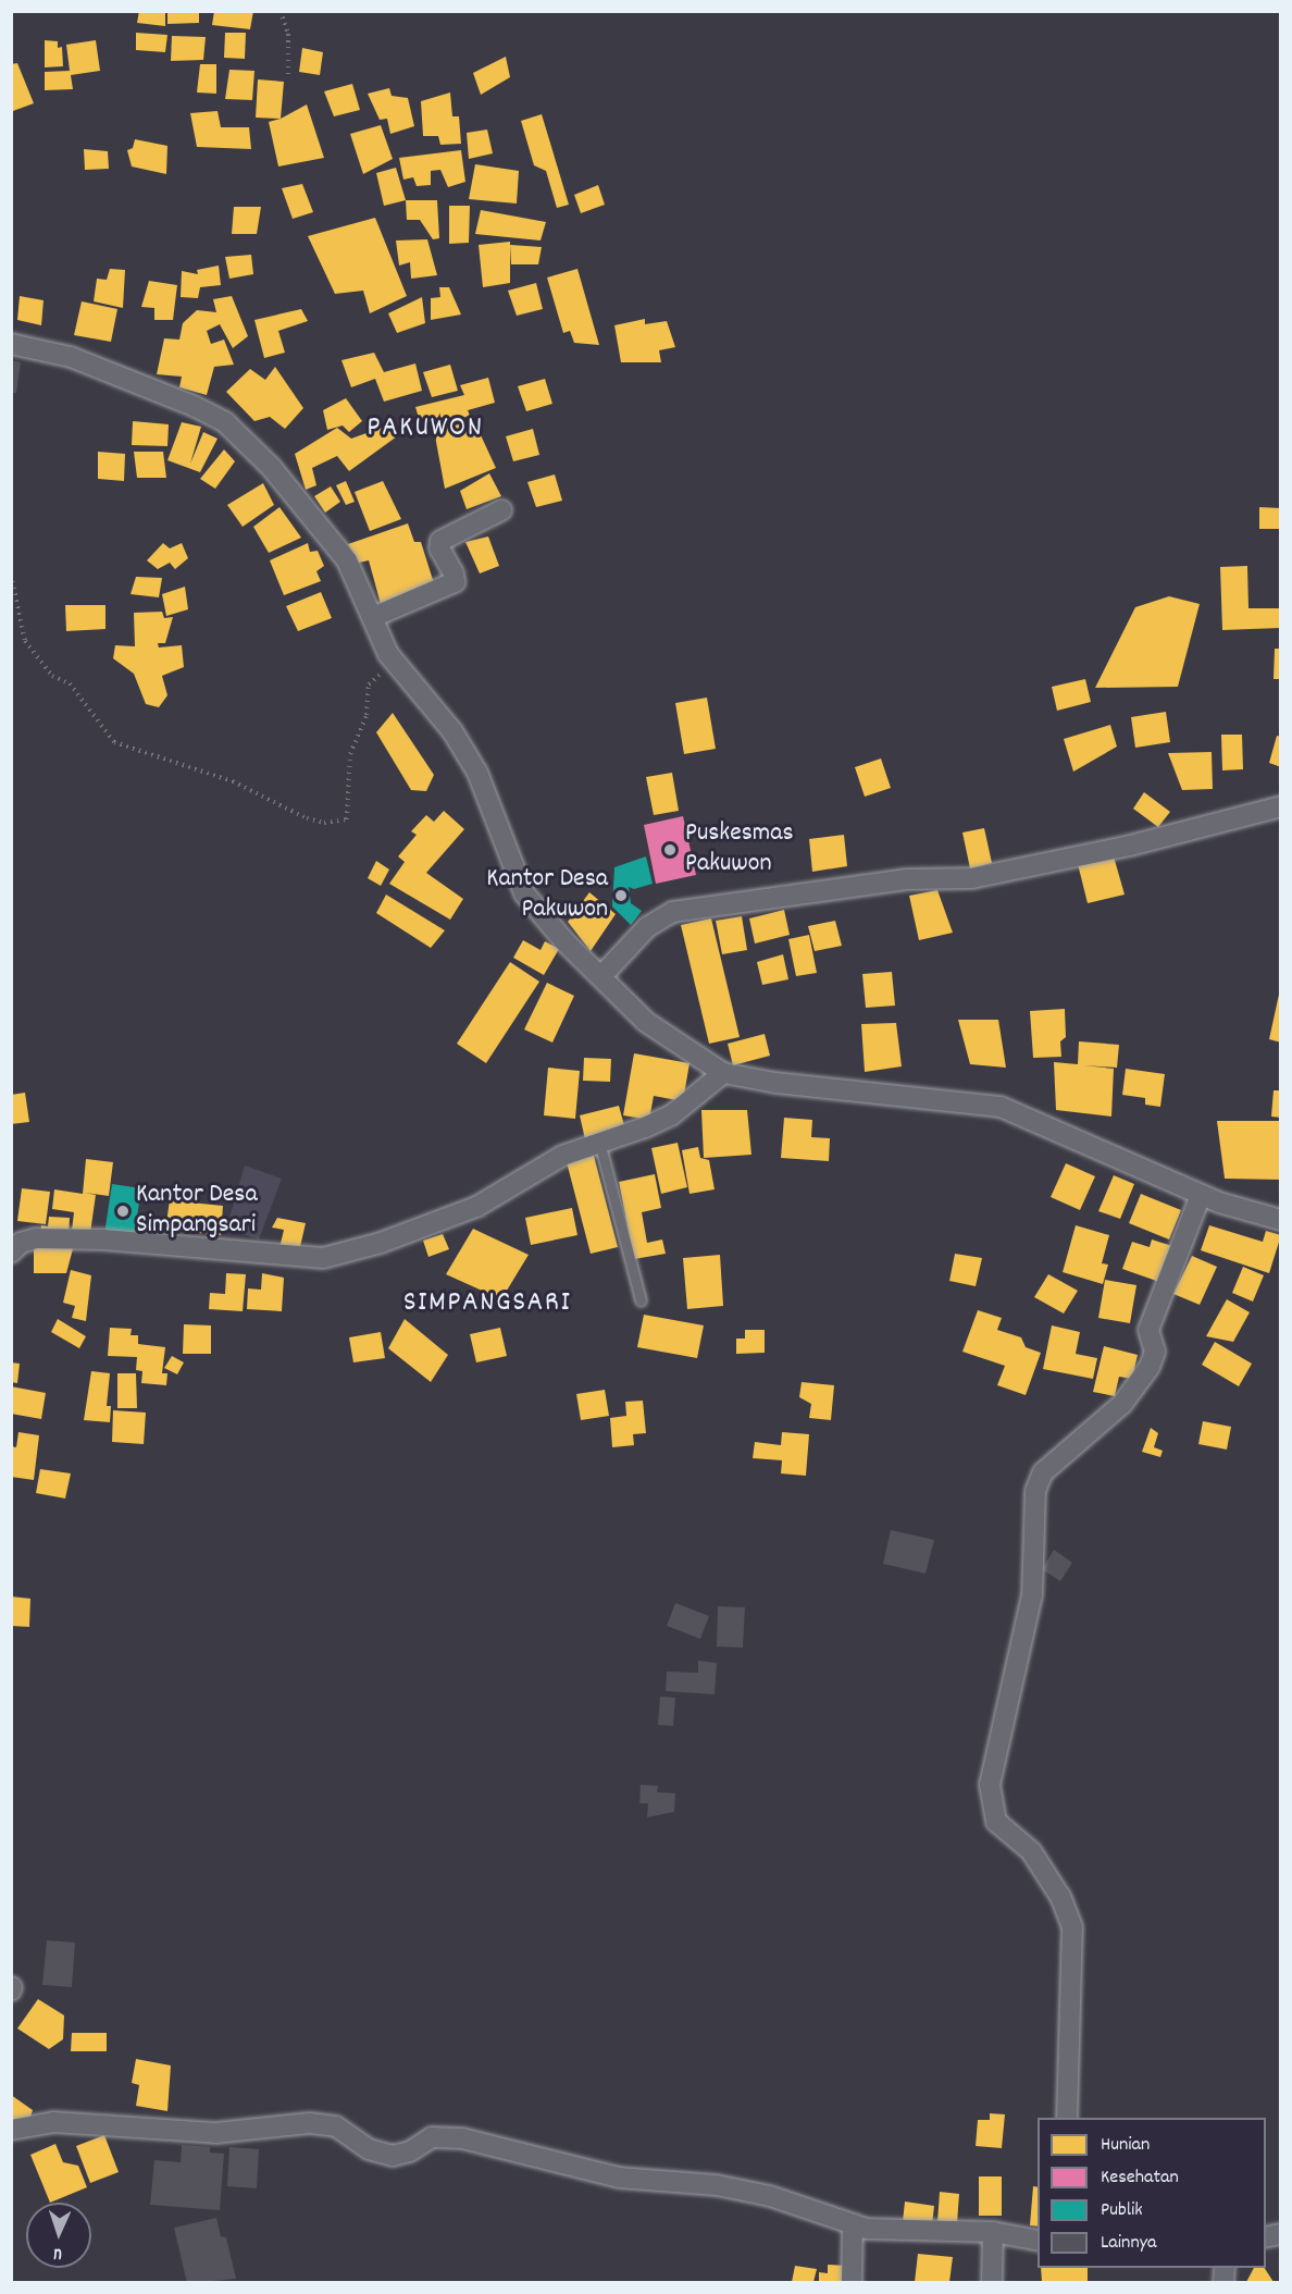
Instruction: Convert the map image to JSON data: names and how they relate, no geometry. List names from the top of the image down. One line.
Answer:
{"districts":["PAKUWON","SIMPANGSARI"],"places":["Puskesmas Pakuwon","Kantor Desa Pakuwon","Kantor Desa Simpangsari"],"legend":["Hunian","Kesehatan","Publik","Lainnya"],"north":"bottom"}
